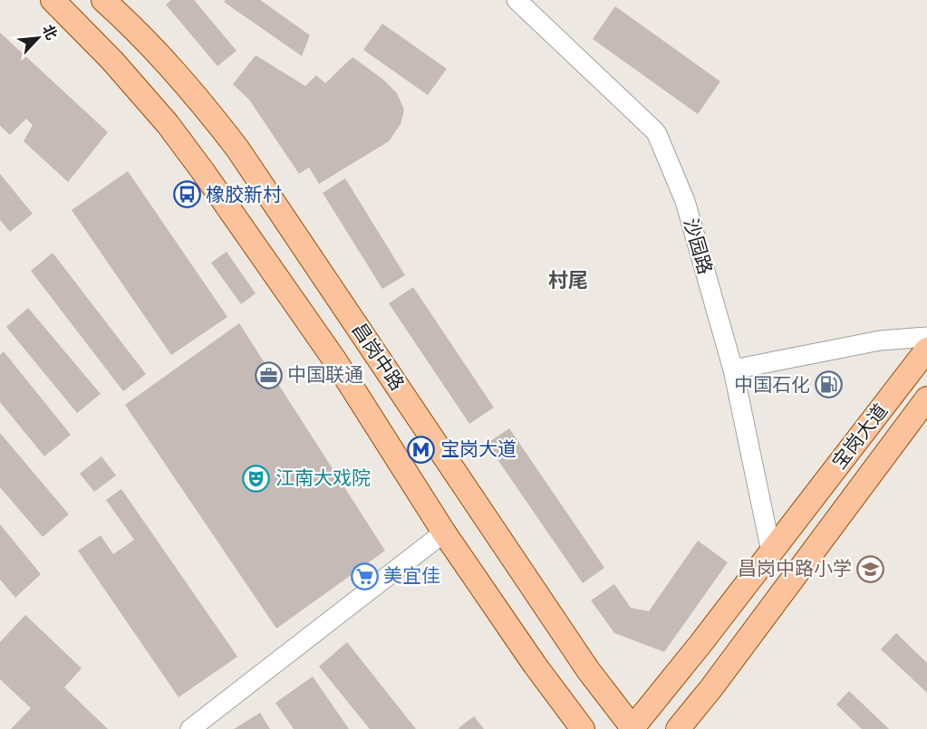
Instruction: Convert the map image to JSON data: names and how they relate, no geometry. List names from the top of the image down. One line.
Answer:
{"streets":{"main road":["昌岗中路","宝岗大道"],"street":["沙园路"]},"crossings":[["沙园路","宝岗大道"],["昌岗中路","宝岗大道"]],"districts":["村尾"],"places":{"bus stop":["橡胶新村"],"office":["中国联通"],"fuel station":["中国石化"],"metro station":["宝岗大道"],"theatre":["江南大戏院"],"school or university":["昌岗中路小学"],"supermarket":["美宜佳"]},"north":"top right"}
